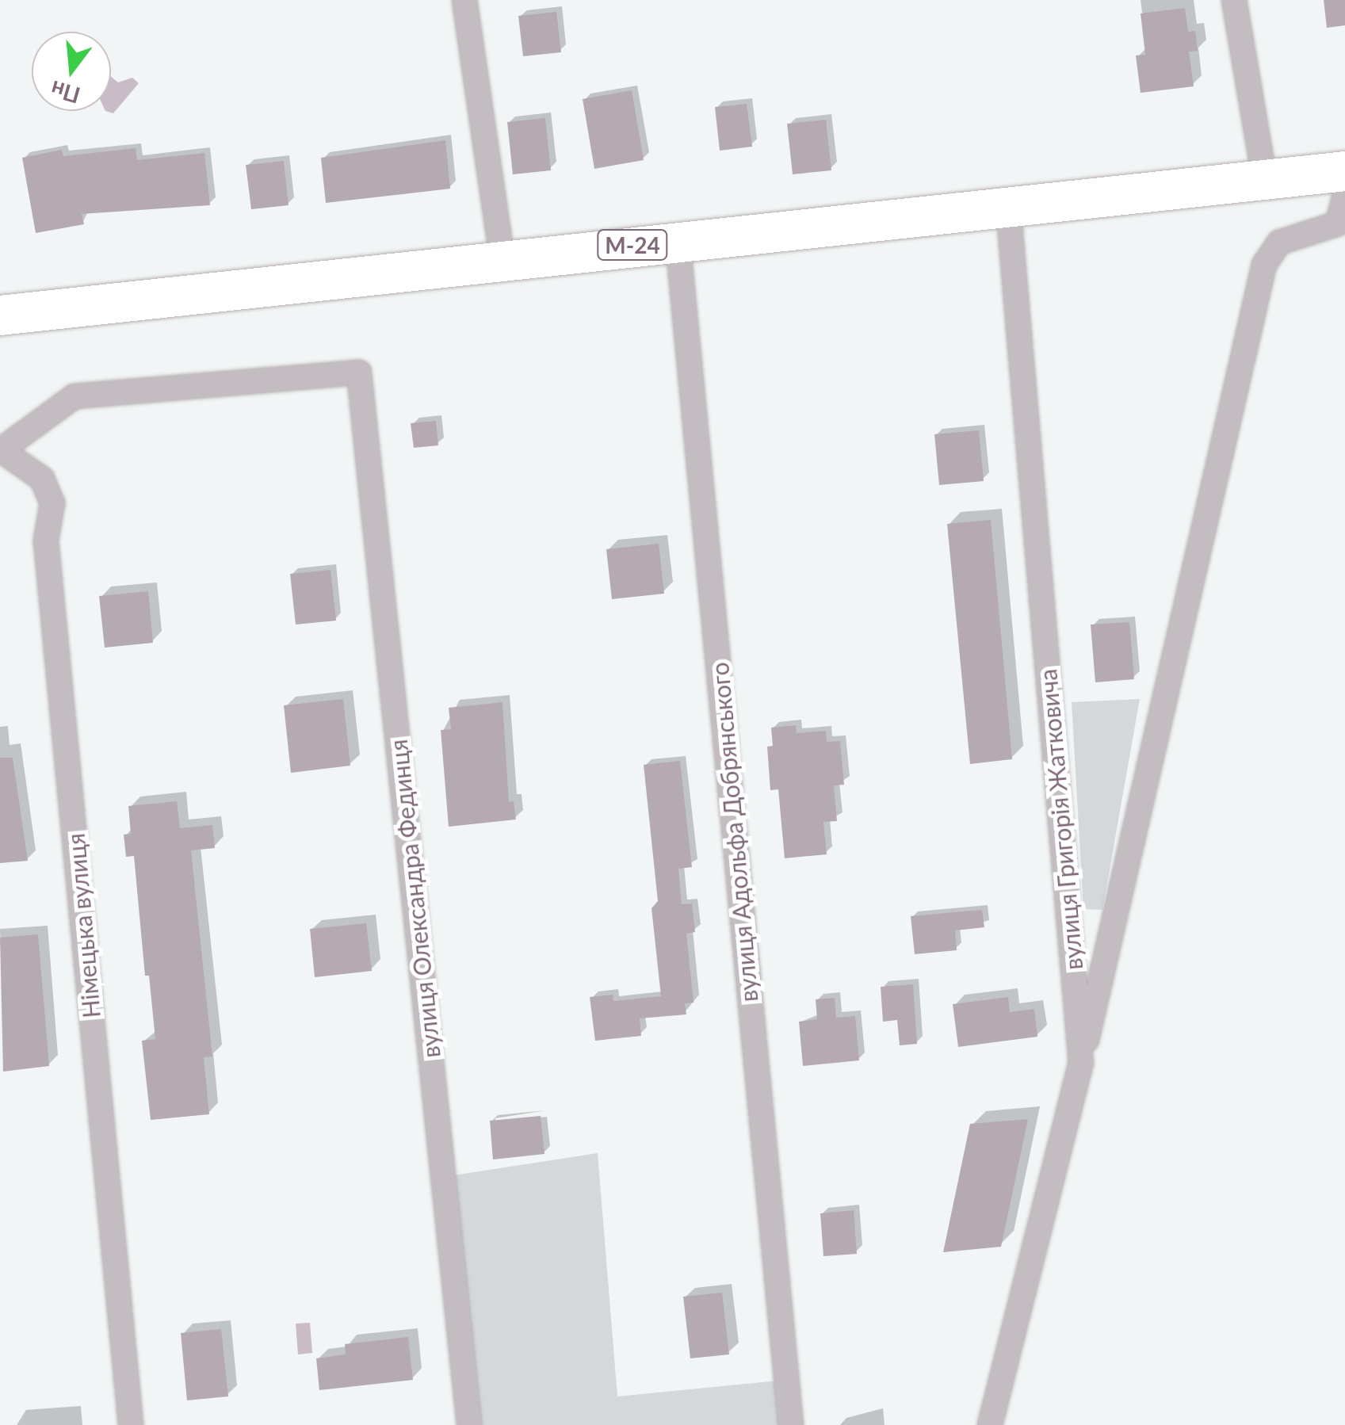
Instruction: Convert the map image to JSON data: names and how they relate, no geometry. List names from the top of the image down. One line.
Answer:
{"streets":{"highway":["М-24"],"street":["вулиця Григорія Жатковича","вулиця Адольфа Добрянського","вулиця Олександра Фединця","Німецька вулиця"]},"crossings":[["М-24","вулиця Григорія Жатковича"],["М-24","вулиця Адольфа Добрянського"],["вулиця Олександра Фединця","Німецька вулиця"]],"north":"bottom"}
